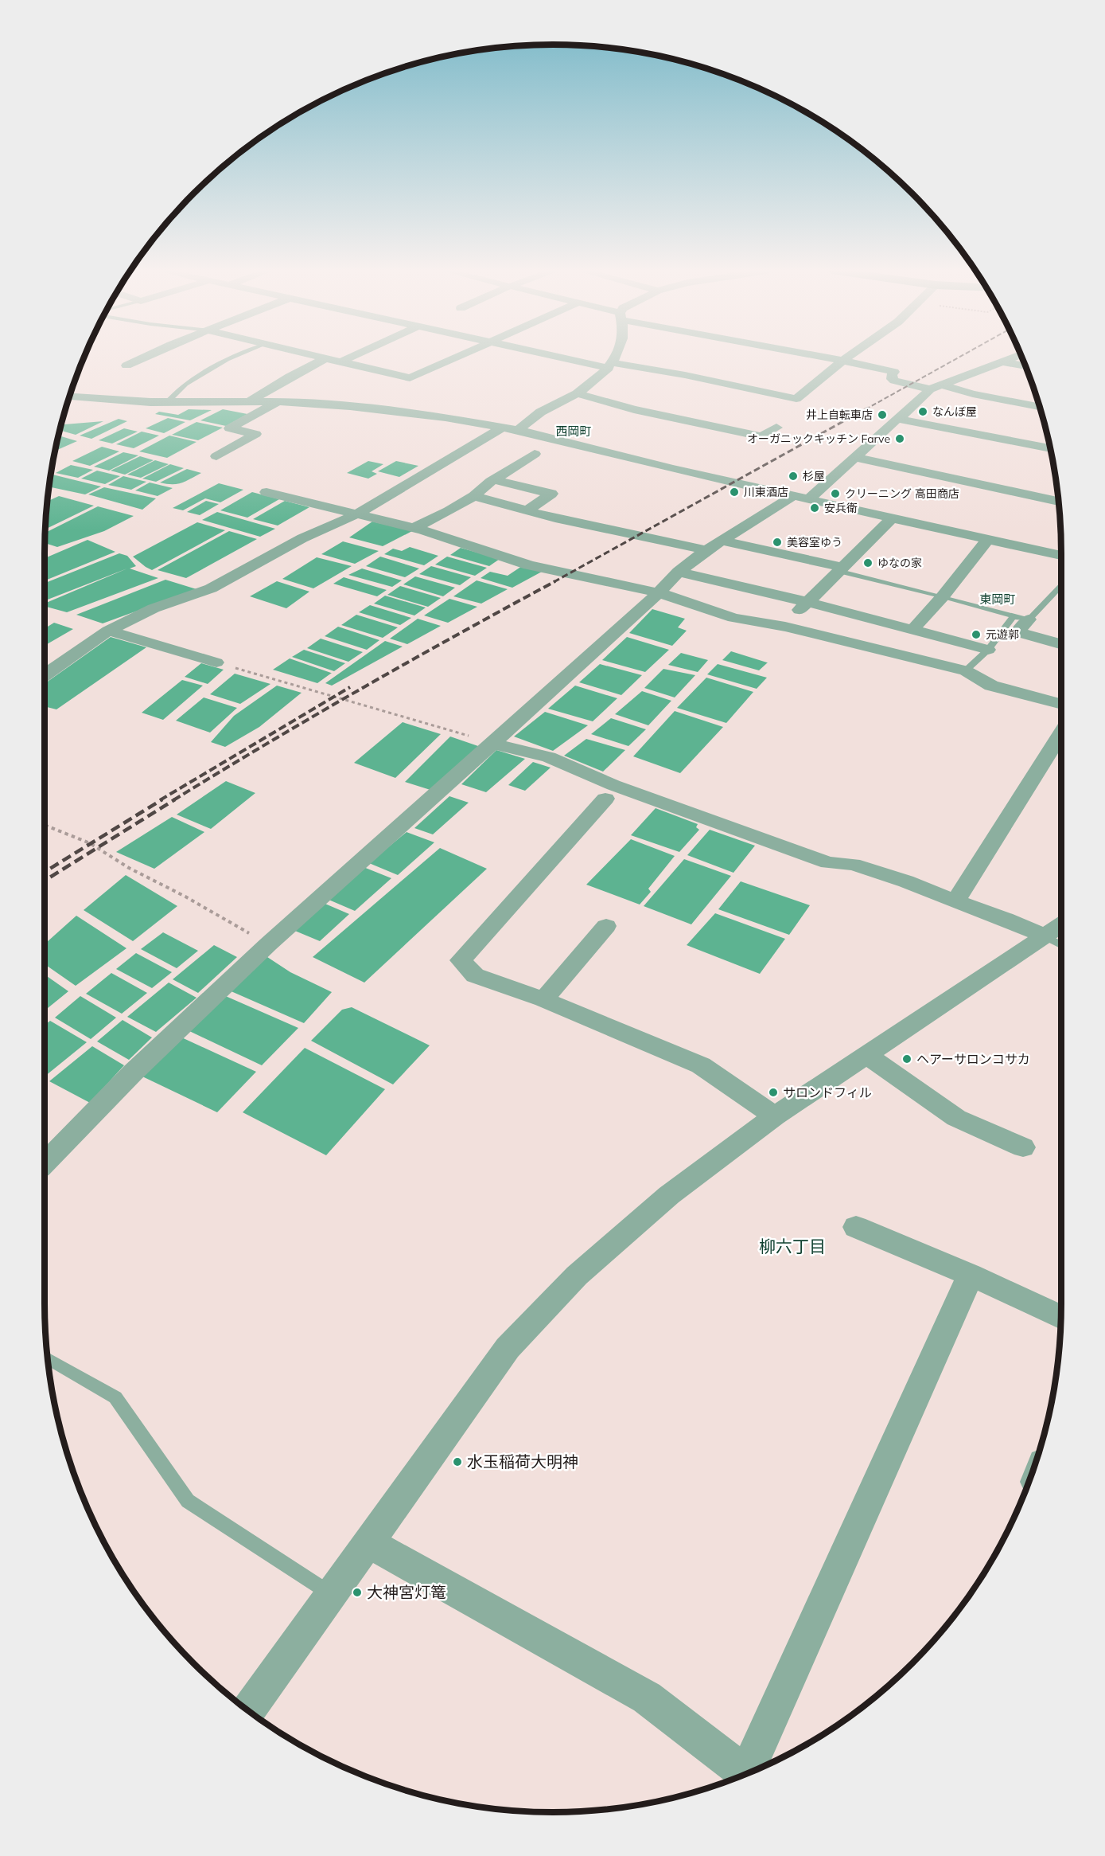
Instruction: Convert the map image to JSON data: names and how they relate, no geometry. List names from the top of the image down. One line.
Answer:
{"districts":["西岡町","東岡町","柳六丁目"],"places":["なんぼ屋","井上自転車店","オーガニックキッチン Farve","杉屋","川東酒店","クリーニング 高田商店","安兵衛","美容室ゆう","ゆなの家","元遊郭","ヘアーサロンコサカ","サロンドフィル","水玉稲荷大明神","大神宮灯篭"]}
